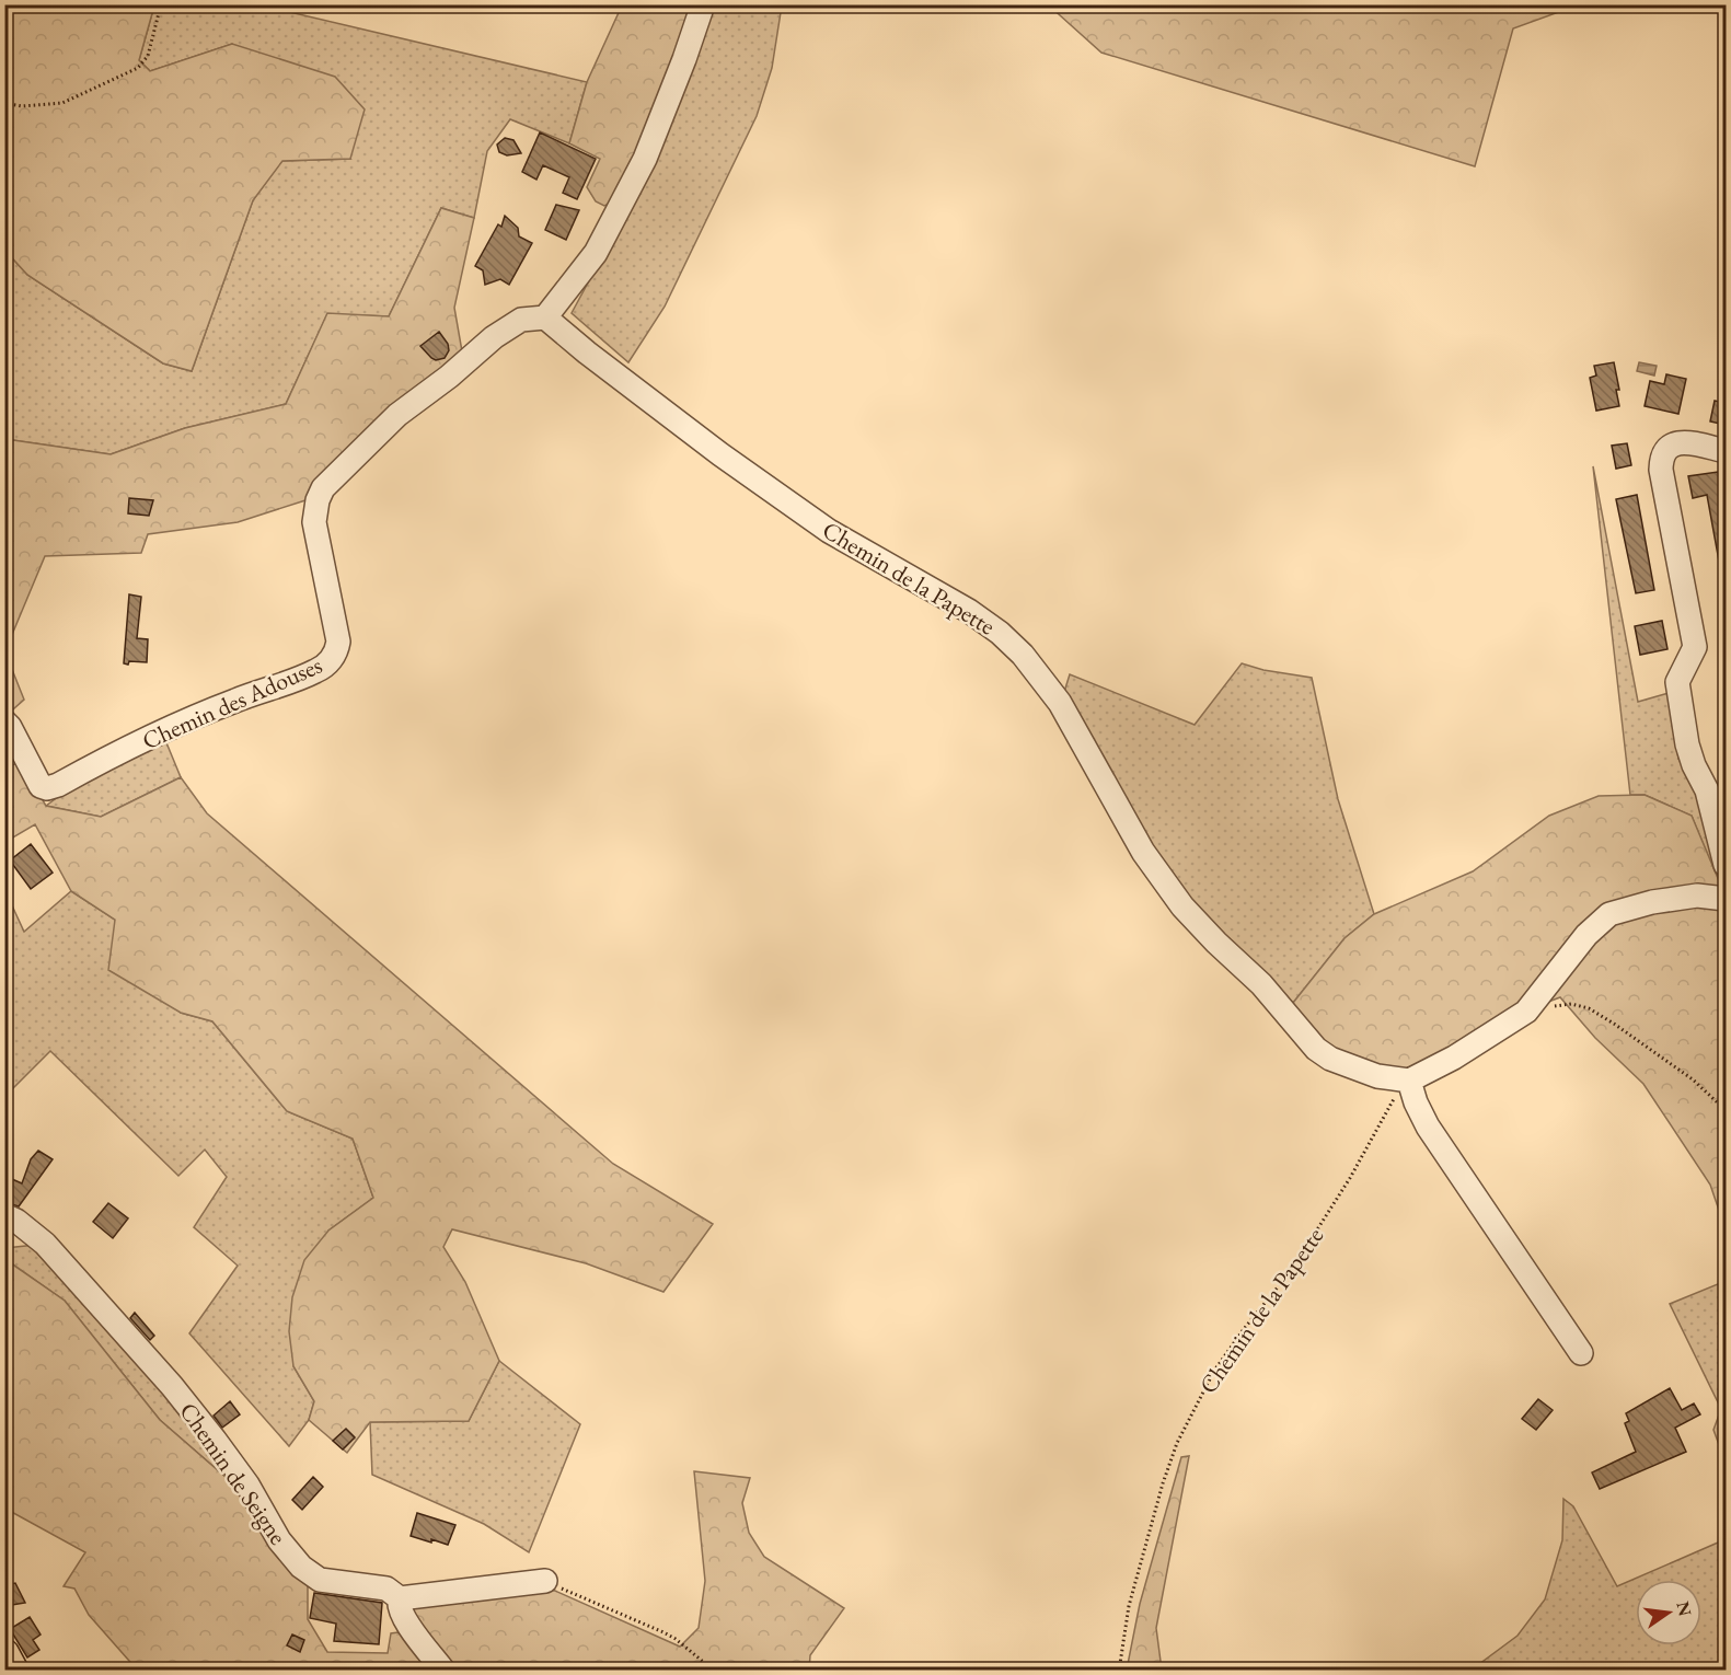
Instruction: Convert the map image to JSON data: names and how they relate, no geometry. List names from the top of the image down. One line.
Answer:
{"streets":{"street":["Chemin de la Papette","Chemin des Adouses","Chemin de Seigne"]},"crossings":[["Chemin de la Papette","Chemin des Adouses"]],"north":"right"}
